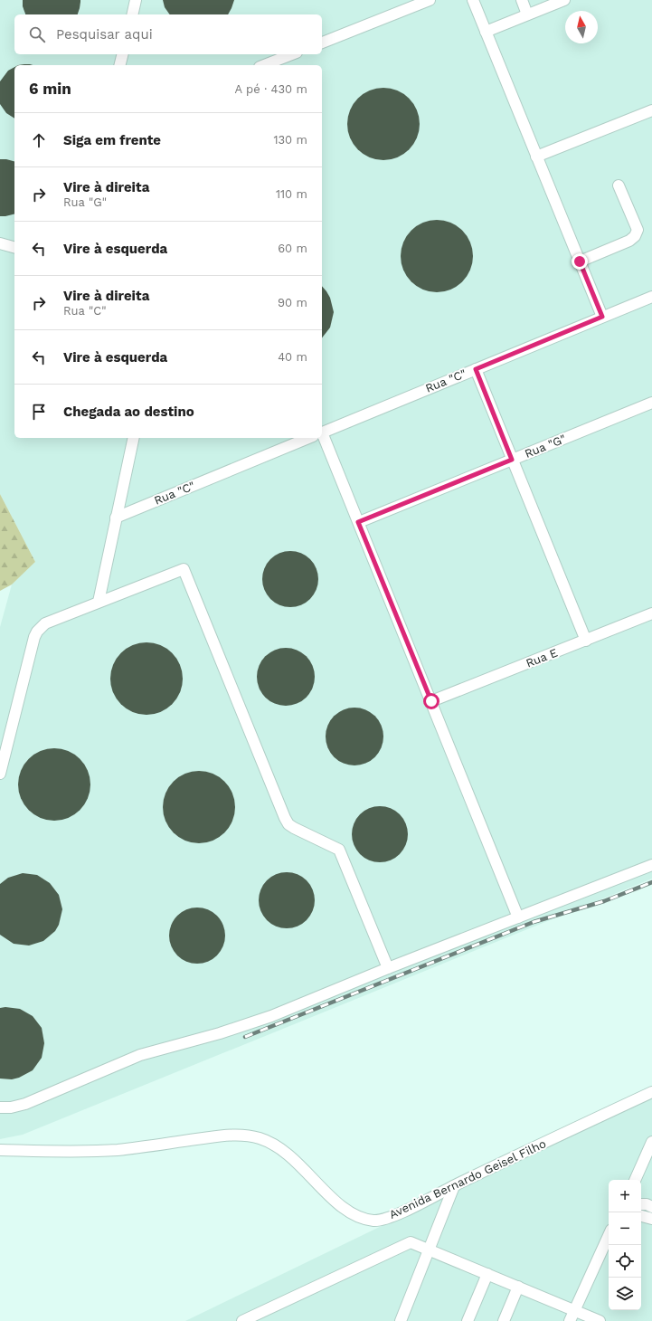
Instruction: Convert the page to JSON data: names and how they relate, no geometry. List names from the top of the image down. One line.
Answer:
{"streets":{"street":["Rua \"C\"","Rua \"G\"","Rua E","Avenida Bernardo Geisel Filho"]},"north":"top","page":{"search":"Pesquisar aqui","heading":["6 min","A pé · 430 m"],"list":[["Siga em frente","130 m"],["Vire à direita","Rua \"G\"","110 m"],["Vire à esquerda","60 m"],["Vire à direita","Rua \"C\"","90 m"],["Vire à esquerda","40 m"],"Chegada ao destino"],"map_buttons":["+","−"]}}
